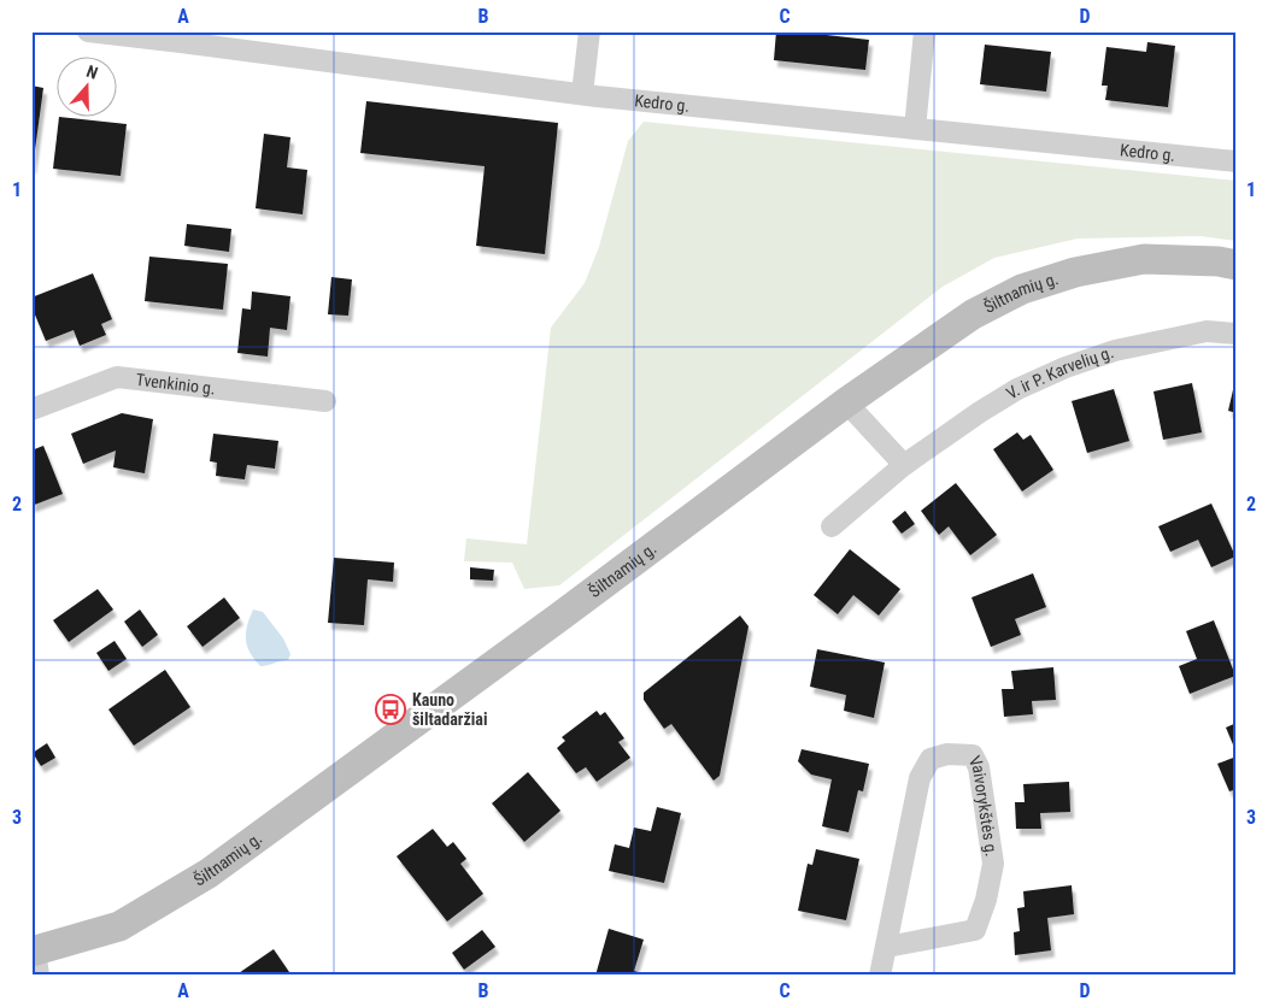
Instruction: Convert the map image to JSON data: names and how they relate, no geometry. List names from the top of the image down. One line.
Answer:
{"streets":{"main road":["Šiltnamių g."],"street":["Kedro g.","V. ir P. Karvelių g.","Tvenkinio g.","Vaivorykštės g."]},"places":{"bus stop":["Kauno šiltadaržiai"]},"north":"top","grid":{"columns":["A","B","C","D"],"rows":["1","2","3"]}}
